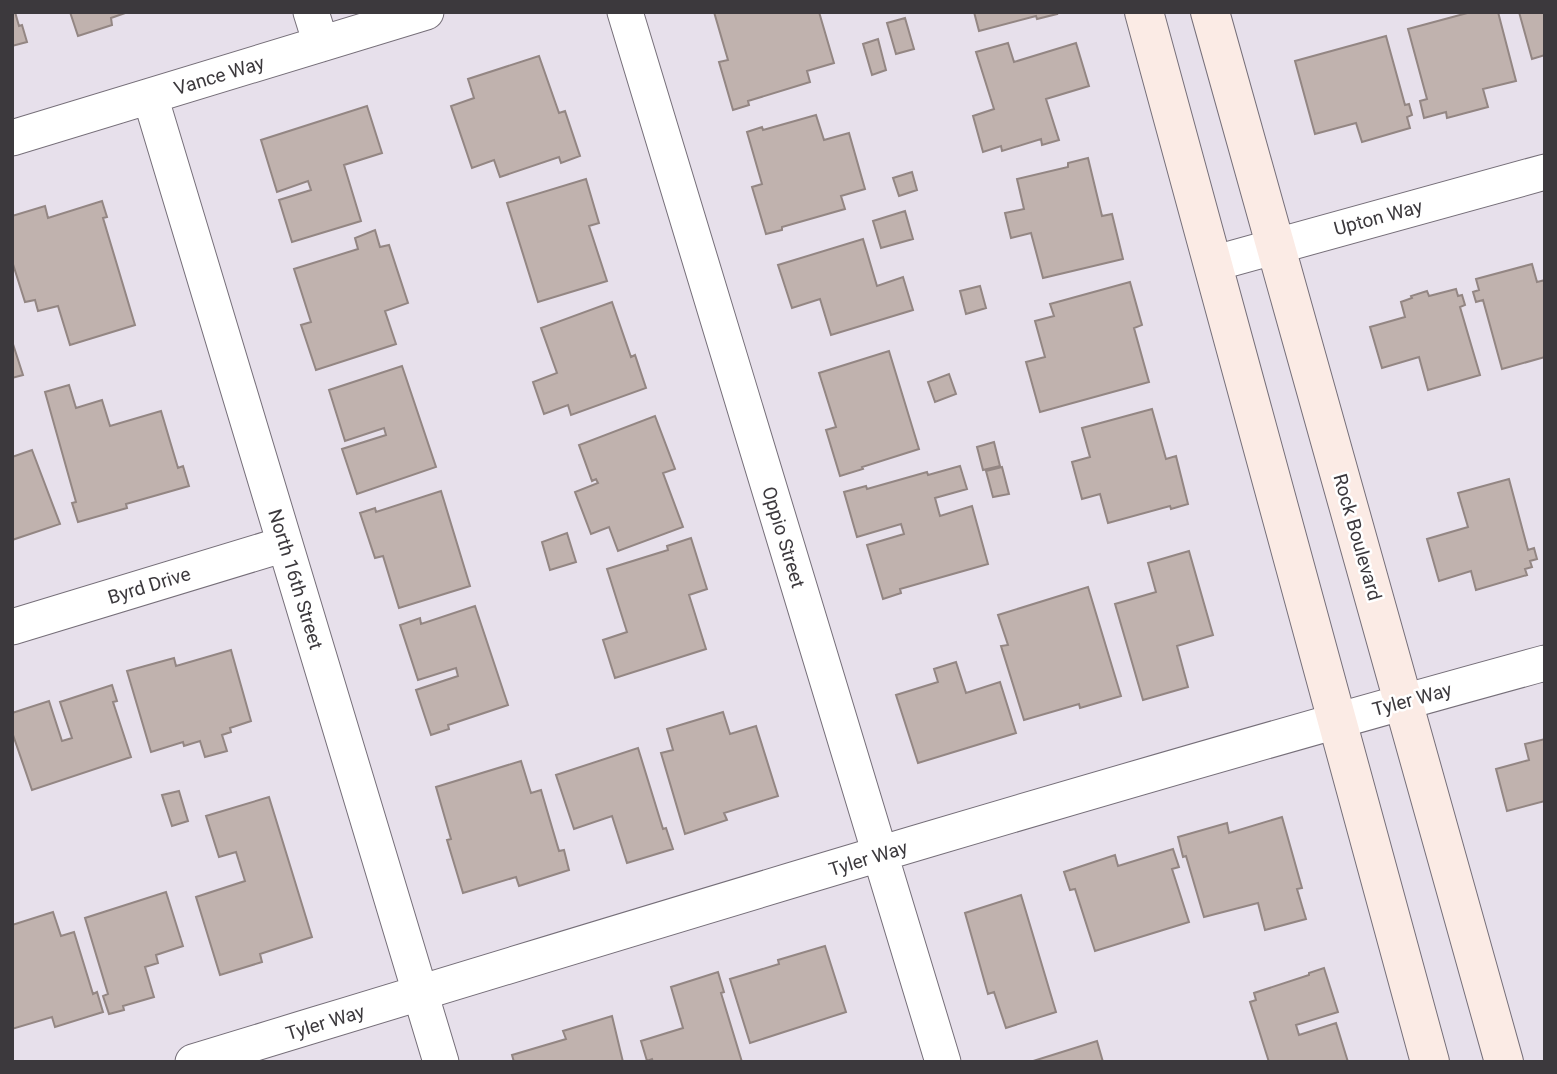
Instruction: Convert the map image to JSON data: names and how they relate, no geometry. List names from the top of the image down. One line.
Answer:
{"streets":{"main road":["Rock Boulevard"],"street":["Vance Way","Upton Way","Oppio Street","North 16th Street","Byrd Drive","Tyler Way"]},"crossings":[["Vance Way","North 16th Street"],["Upton Way","Rock Boulevard"],["Oppio Street","Tyler Way"],["Rock Boulevard","Tyler Way"],["North 16th Street","Byrd Drive"],["North 16th Street","Tyler Way"]]}
